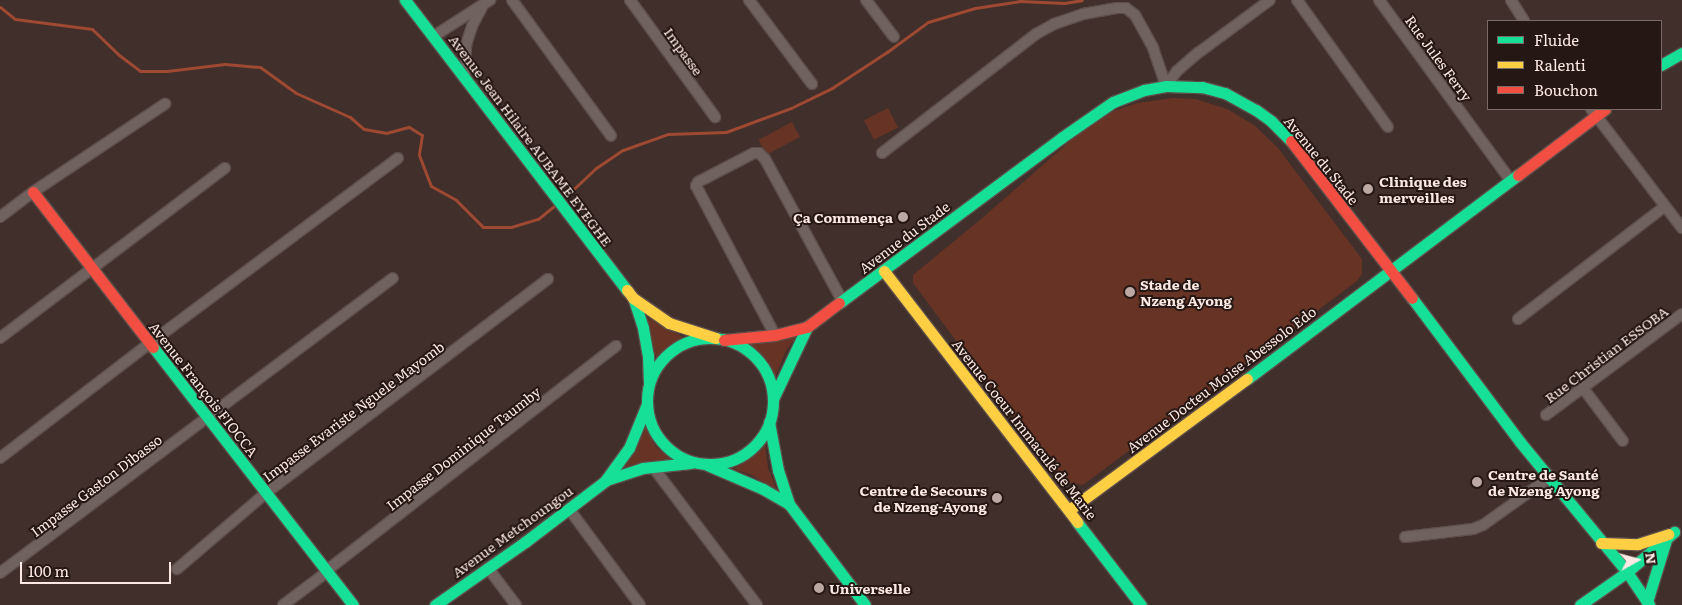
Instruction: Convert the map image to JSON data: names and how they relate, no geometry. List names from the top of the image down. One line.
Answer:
{"streets":{"main road":["Avenue Jean Hilaire AUBAME EYEGHE","Avenue du Stade","Avenue Docteu Moise Abessolo Edo","Avenue François FIOCCA","Avenue Coeur Immaculé de Marie","Avenue Metchoungou"],"street":["Impasse","Rue Jules Ferry","Rue Christian ESSOBA","Impasse Evariste Nguele Mayomb","Impasse Dominique Taumby","Impasse Gaston Dibasso"]},"crossings":[["Rue Jules Ferry","Avenue Docteu Moise Abessolo Edo"],["Avenue du Stade","Avenue Docteu Moise Abessolo Edo"],["Avenue du Stade","Avenue Coeur Immaculé de Marie"],["Avenue Docteu Moise Abessolo Edo","Avenue Coeur Immaculé de Marie"],["Avenue François FIOCCA","Impasse Evariste Nguele Mayomb"],["Avenue François FIOCCA","Impasse Dominique Taumby"],["Avenue François FIOCCA","Impasse Gaston Dibasso"]],"places":["Clinique des merveilles","Ça Commença","Stade de Nzeng Ayong","Centre de Santé de Nzeng Ayong","Centre de Secours de Nzeng-Ayong","Universelle"],"legend":["Fluide","Ralenti","Bouchon"],"scale_bar":"100 m","north":"right"}
